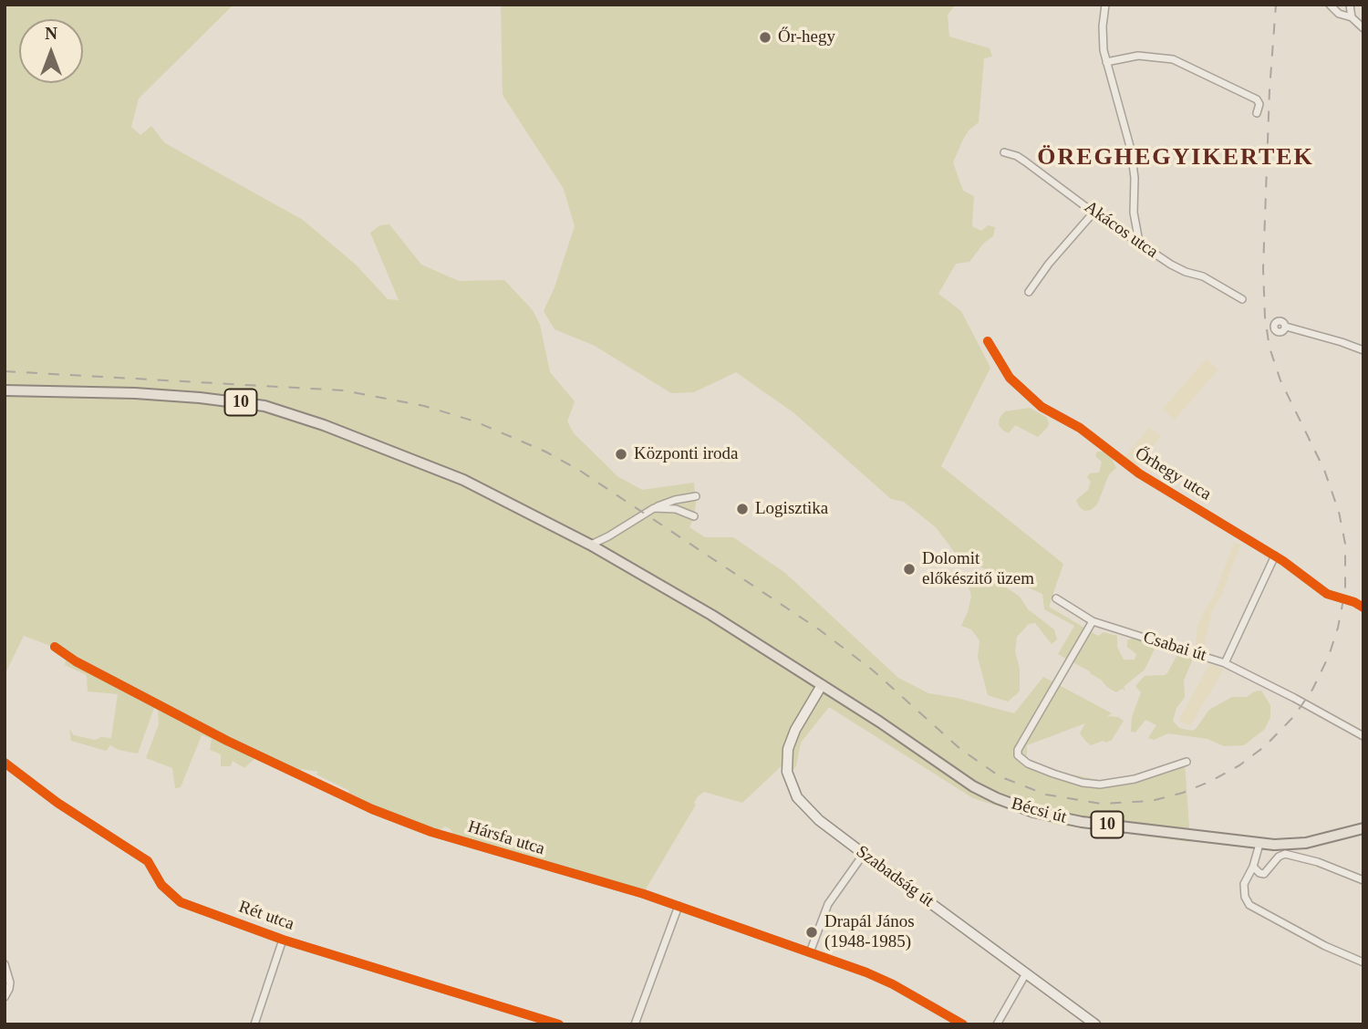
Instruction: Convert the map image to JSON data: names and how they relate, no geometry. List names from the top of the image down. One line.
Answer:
{"streets":{"main road":["10","Bécsi út","Szabadság út"],"street":["Akácos utca","Őrhegy utca","Csabai út","Hársfa utca","Rét utca"]},"crossings":[["10","Bécsi út"],["10","Szabadság út"],["Bécsi út","Szabadság út"]],"districts":["ÖREGHEGYIKERTEK"],"places":["Őr-hegy","Központi iroda","Logisztika","Dolomit előkészitő üzem","Drapál János (1948-1985)"],"north":"top"}
